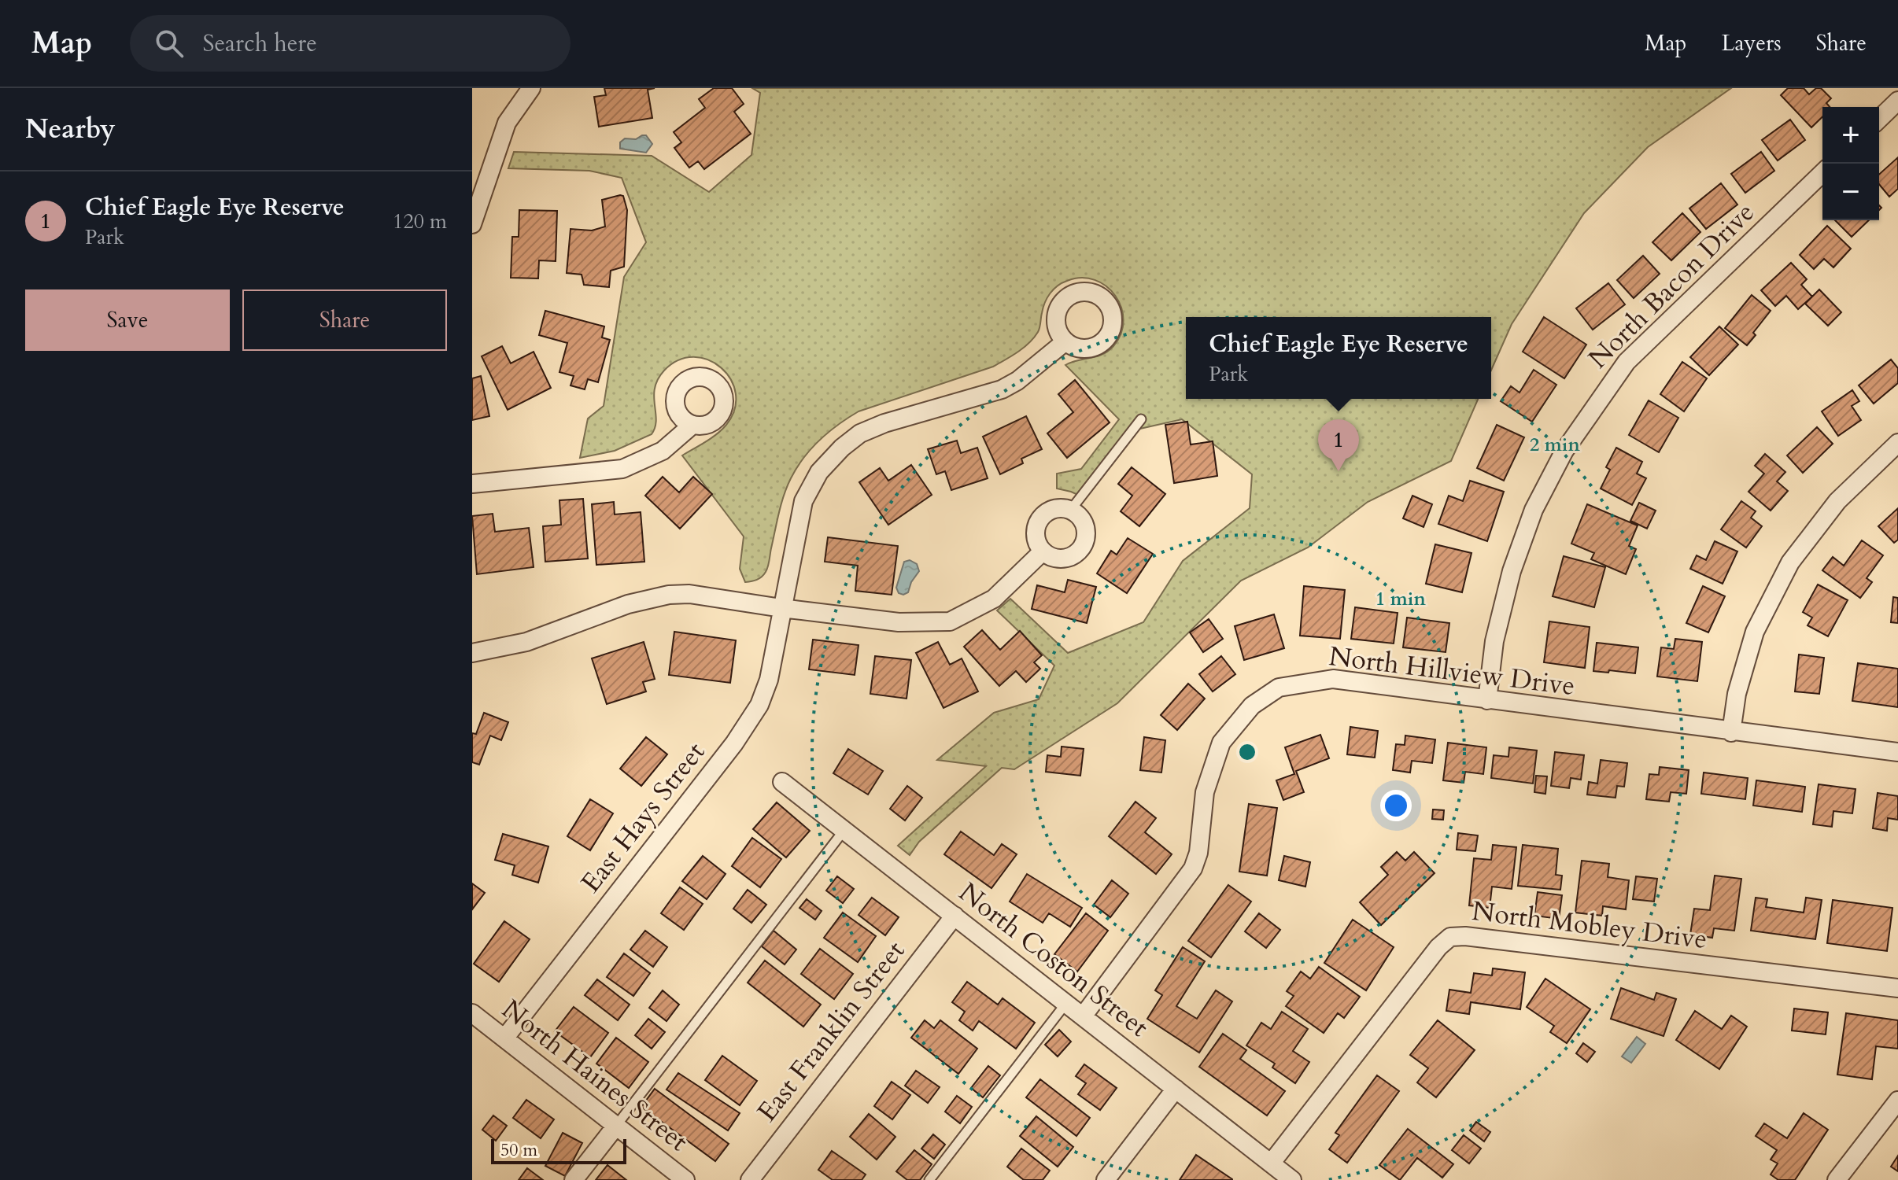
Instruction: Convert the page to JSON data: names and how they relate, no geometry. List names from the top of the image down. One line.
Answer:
{"streets":{"street":["North Bacon Drive","North Hillview Drive","East Hays Street","North Mobley Drive","North Coston Street","East Franklin Street","North Haines Street"]},"crossings":[["North Bacon Drive","North Hillview Drive"],["North Hillview Drive","North Coston Street"],["East Hays Street","North Haines Street"],["North Mobley Drive","North Coston Street"],["North Coston Street","East Franklin Street"]],"scale_bar":"50 m","page":{"header":"Map","search":"Search here","nav":["Map","Layers","Share"],"heading":"Nearby","map_buttons":["+","−"],"list":[{"mark":"1","name":"Chief Eagle Eye Reserve","note":"Park","value":"120 m"}],"buttons":["Save","Share"],"popup":["Chief Eagle Eye Reserve","Park"],"pins":"1","scale":"50 m"},"rings":["2 min","1 min"]}
